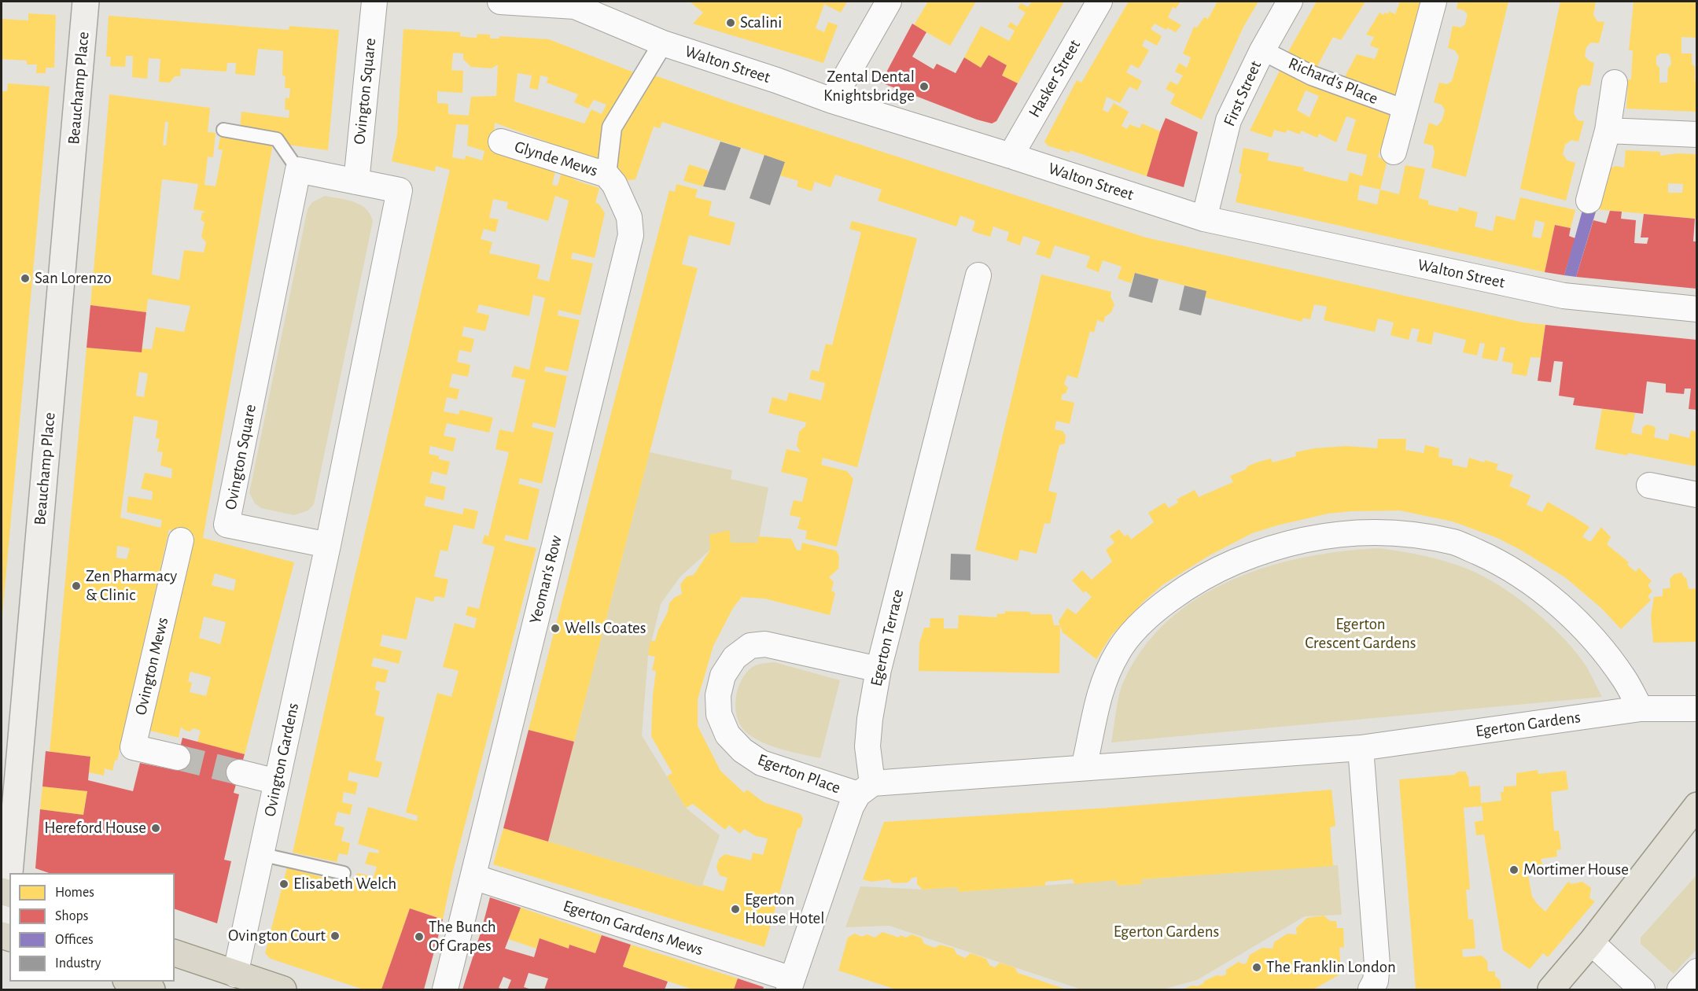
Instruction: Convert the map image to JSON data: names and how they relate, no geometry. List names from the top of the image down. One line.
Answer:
{"streets":{"main road":["Beauchamp Place"],"street":["Walton Street","Hasker Street","Richard's Place","Ovington Square","First Street","Glynde Mews","Yeoman's Row","Egerton Terrace","Ovington Mews","Egerton Gardens","Ovington Gardens","Egerton Place","Egerton Gardens Mews"]},"crossings":[["Walton Street","Hasker Street"],["Walton Street","First Street"],["Walton Street","Glynde Mews"],["Richard's Place","First Street"],["Ovington Square","Ovington Gardens"],["Glynde Mews","Yeoman's Row"],["Yeoman's Row","Egerton Gardens Mews"],["Egerton Terrace","Egerton Gardens"],["Egerton Terrace","Egerton Place"],["Egerton Gardens","Egerton Place"]],"parks":["Egerton Crescent Gardens","Egerton Gardens"],"places":["Scalini","Zental Dental Knightsbridge","San Lorenzo","Zen Pharmacy & Clinic","Wells Coates","Hereford House","Mortimer House","Elisabeth Welch","Egerton House Hotel","Ovington Court","The Bunch Of Grapes","The Franklin London"],"legend":["Homes","Shops","Offices","Industry"]}
